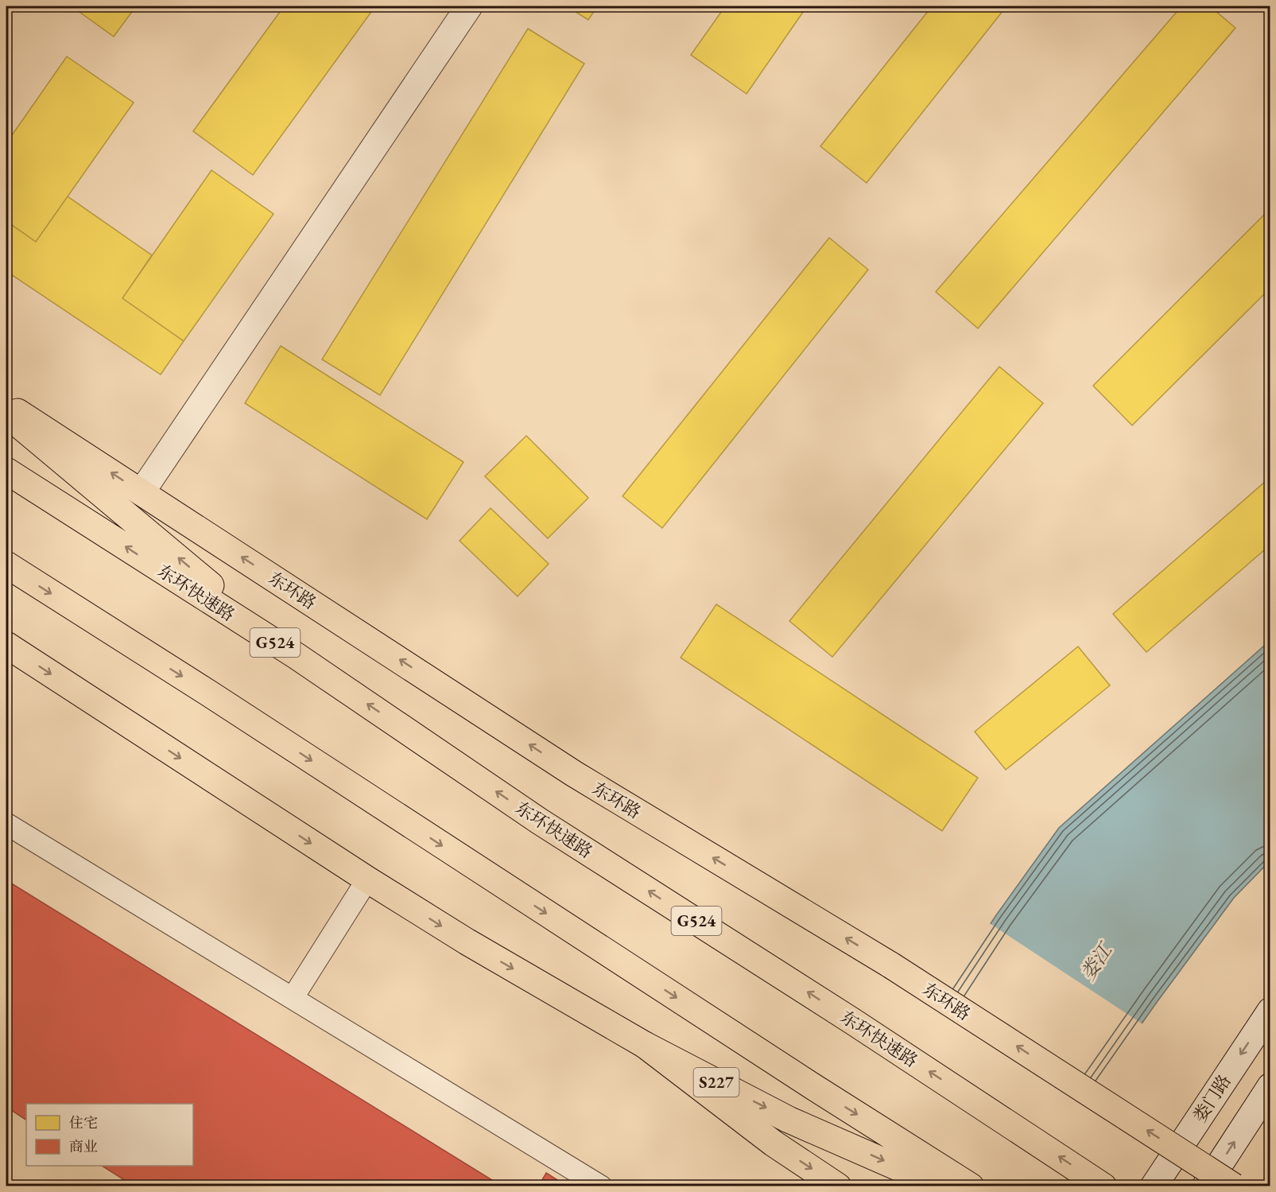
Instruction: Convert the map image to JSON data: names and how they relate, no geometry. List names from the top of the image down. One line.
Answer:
{"streets":{"main road":["东环路","东环快速路","G524","S227"],"street":["娄门路"]},"water":["娄江"],"legend":["住宅","商业"]}
